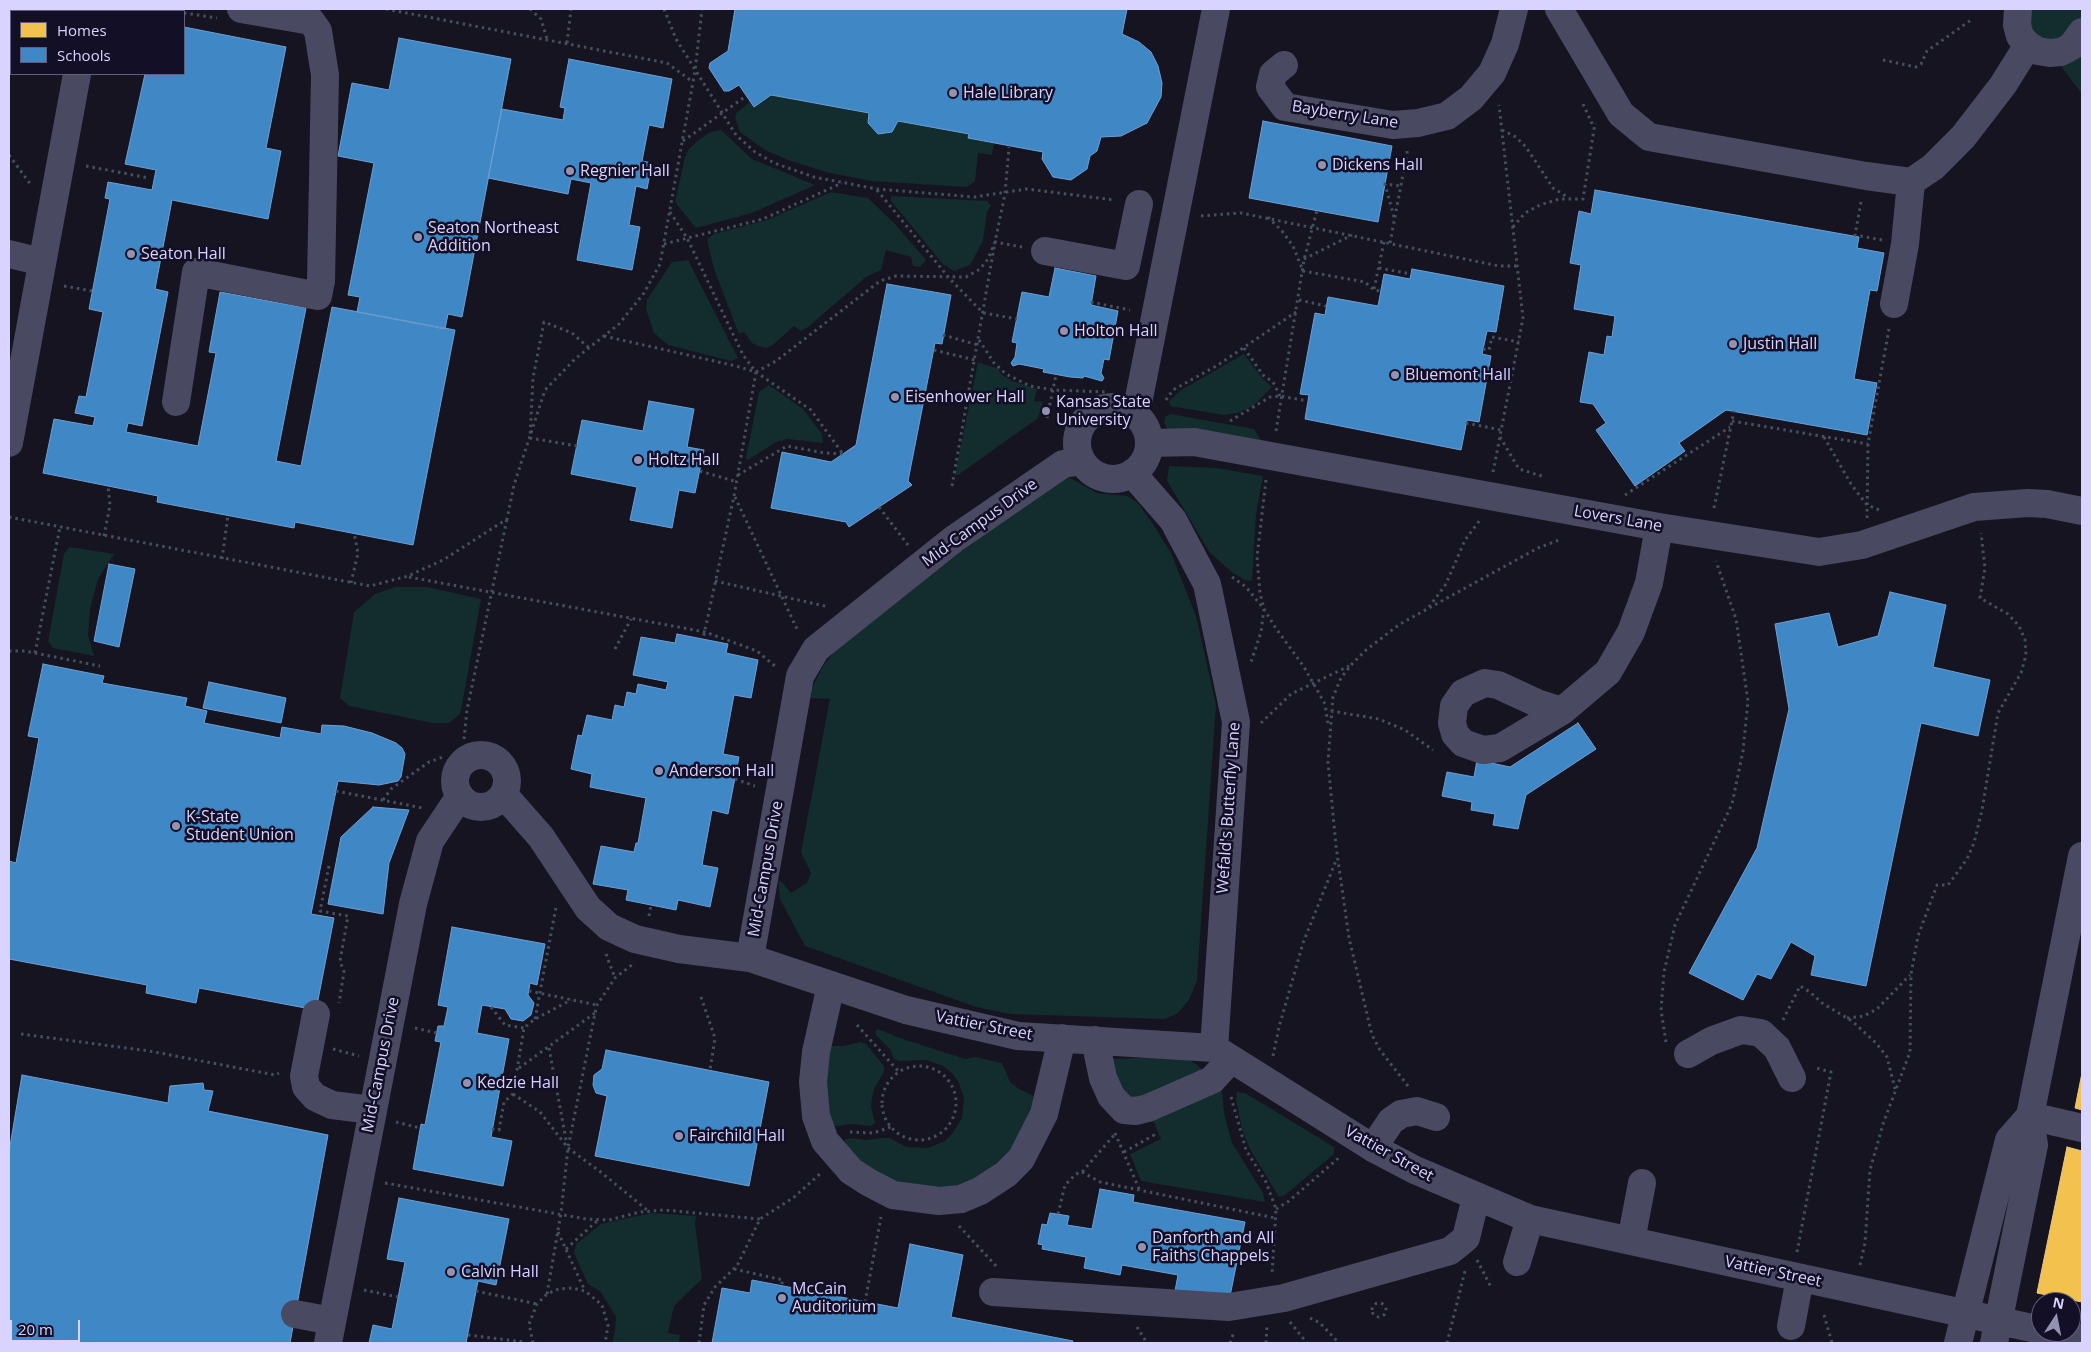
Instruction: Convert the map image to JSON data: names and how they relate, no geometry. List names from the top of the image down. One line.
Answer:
{"streets":{"street":["Bayberry Lane","Lovers Lane","Mid-Campus Drive","Wefald's Butterfly Lane","Vattier Street"]},"crossings":[["Lovers Lane","Mid-Campus Drive"],["Lovers Lane","Wefald's Butterfly Lane"],["Mid-Campus Drive","Wefald's Butterfly Lane"],["Mid-Campus Drive","Vattier Street"],["Wefald's Butterfly Lane","Vattier Street"]],"places":["Hale Library","Dickens Hall","Regnier Hall","Seaton Northeast Addition","Seaton Hall","Holton Hall","Justin Hall","Bluemont Hall","Eisenhower Hall","Kansas State University","Holtz Hall","Anderson Hall","K-State Student Union","Kedzie Hall","Fairchild Hall","Danforth and All Faiths Chappels","Calvin Hall","McCain Auditorium"],"legend":["Homes","Schools"],"scale_bar":"20 m","north":"top"}
